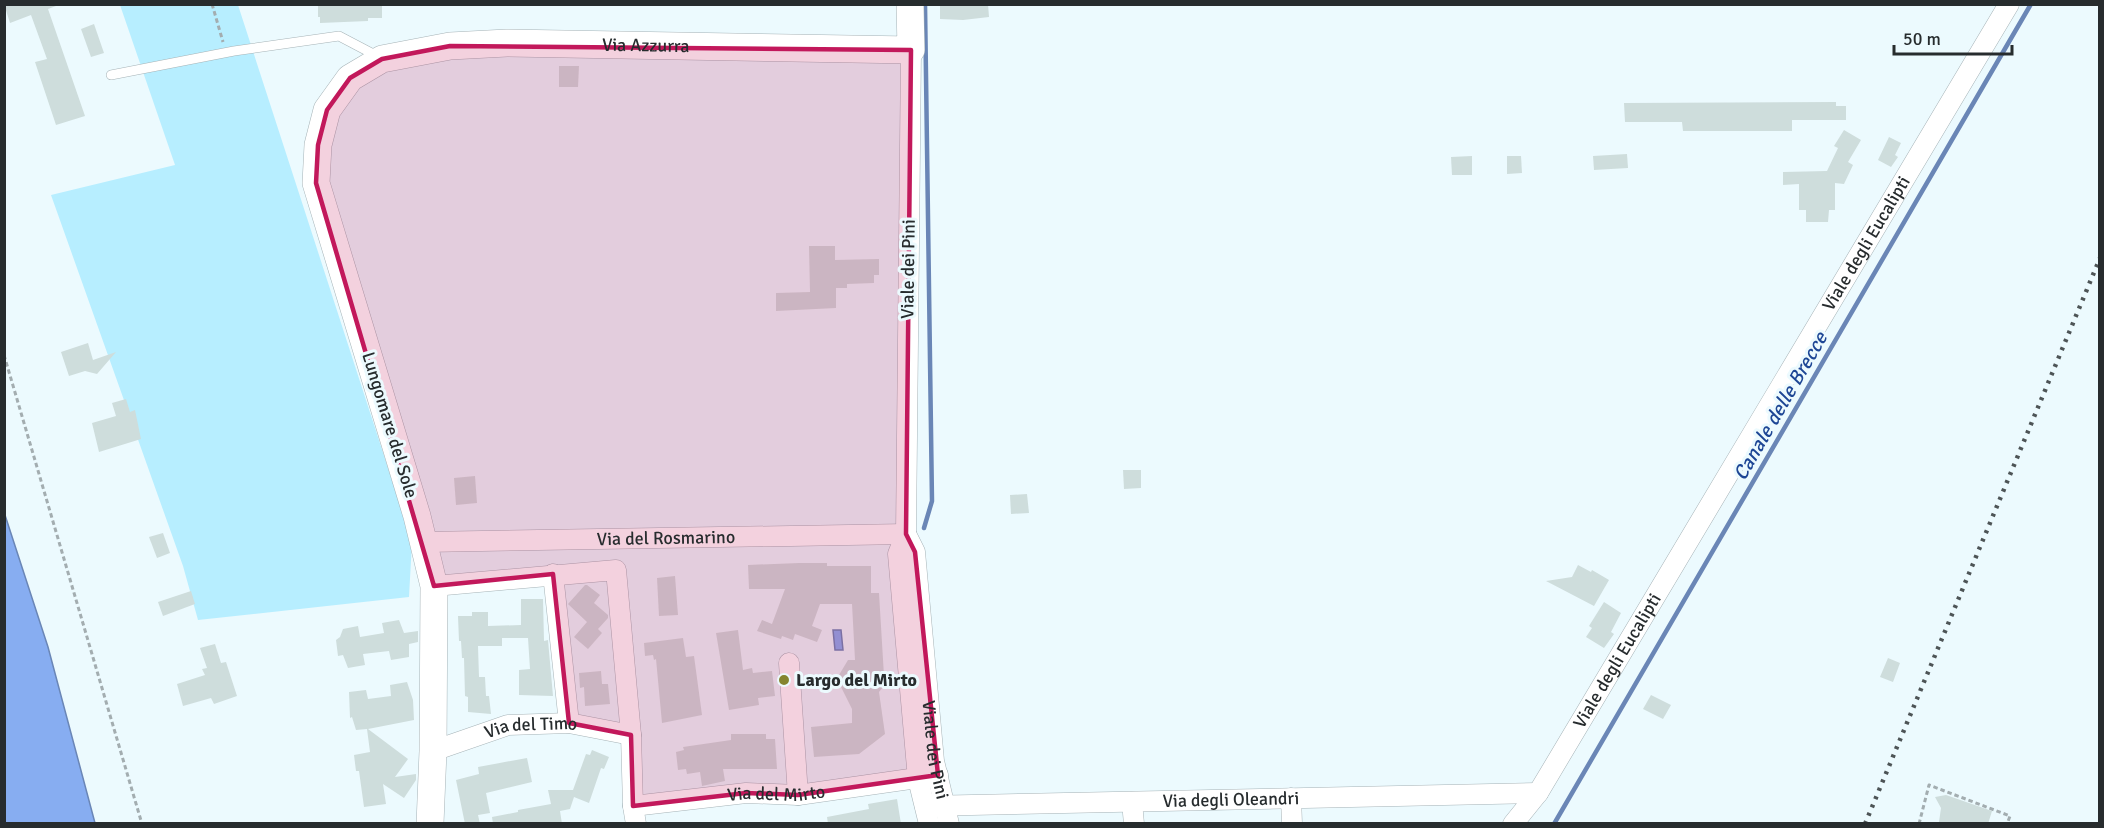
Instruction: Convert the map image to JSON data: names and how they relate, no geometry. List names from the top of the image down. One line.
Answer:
{"streets":{"street":["Via Azzurra","Viale degli Eucalipti","Viale dei Pini","Lungomare del Sole","Via del Rosmarino","Via del Timo","Via del Mirto","Via degli Oleandri"]},"crossings":[["Via Azzurra","Viale dei Pini"],["Via Azzurra","Lungomare del Sole"],["Viale degli Eucalipti","Via degli Oleandri"],["Viale dei Pini","Via del Rosmarino"],["Viale dei Pini","Via del Mirto"],["Viale dei Pini","Via degli Oleandri"],["Lungomare del Sole","Via del Rosmarino"],["Lungomare del Sole","Via del Timo"],["Via del Rosmarino","Via del Timo"]],"water":["Canale delle Brecce"],"places":["Largo del Mirto"],"scale_bar":"50 m"}
